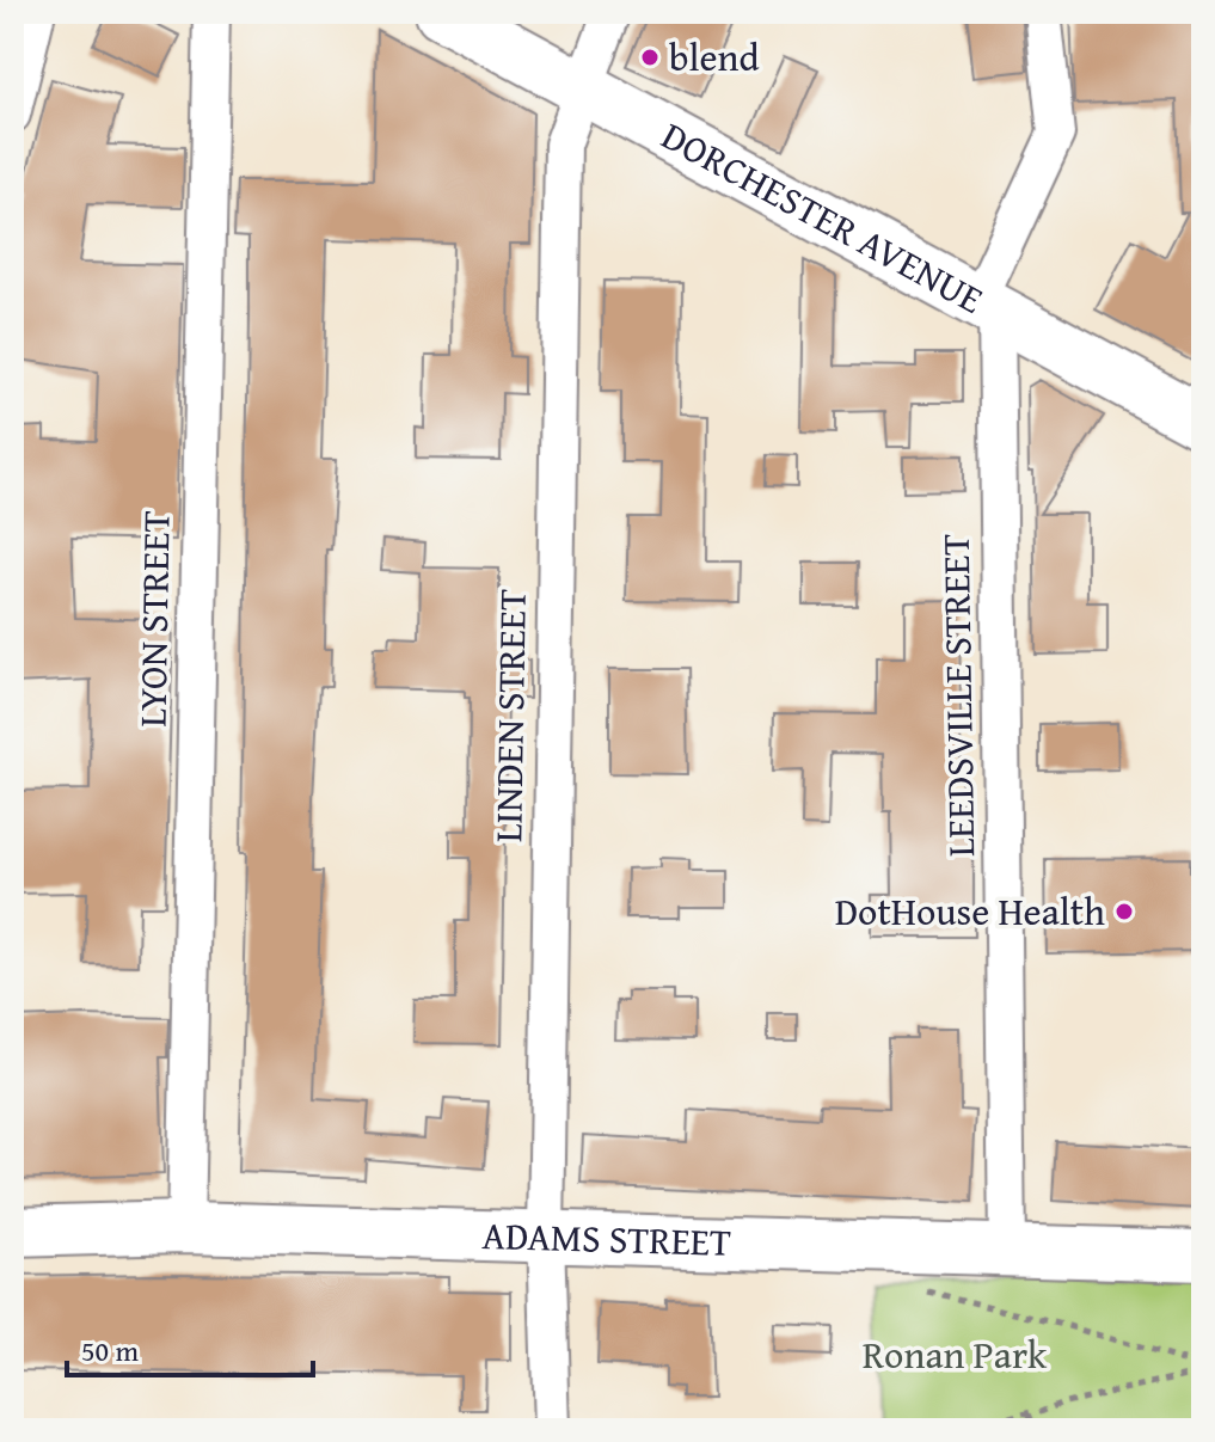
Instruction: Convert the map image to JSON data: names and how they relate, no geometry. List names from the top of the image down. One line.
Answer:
{"streets":{"main road":["DORCHESTER AVENUE","ADAMS STREET"],"street":["LYON STREET","LEEDSVILLE STREET","LINDEN STREET"]},"crossings":[["DORCHESTER AVENUE","LEEDSVILLE STREET"],["DORCHESTER AVENUE","LINDEN STREET"],["LYON STREET","ADAMS STREET"],["LEEDSVILLE STREET","ADAMS STREET"],["LINDEN STREET","ADAMS STREET"]],"parks":["Ronan Park"],"places":["blend","DotHouse Health"],"scale_bar":"50 m"}
